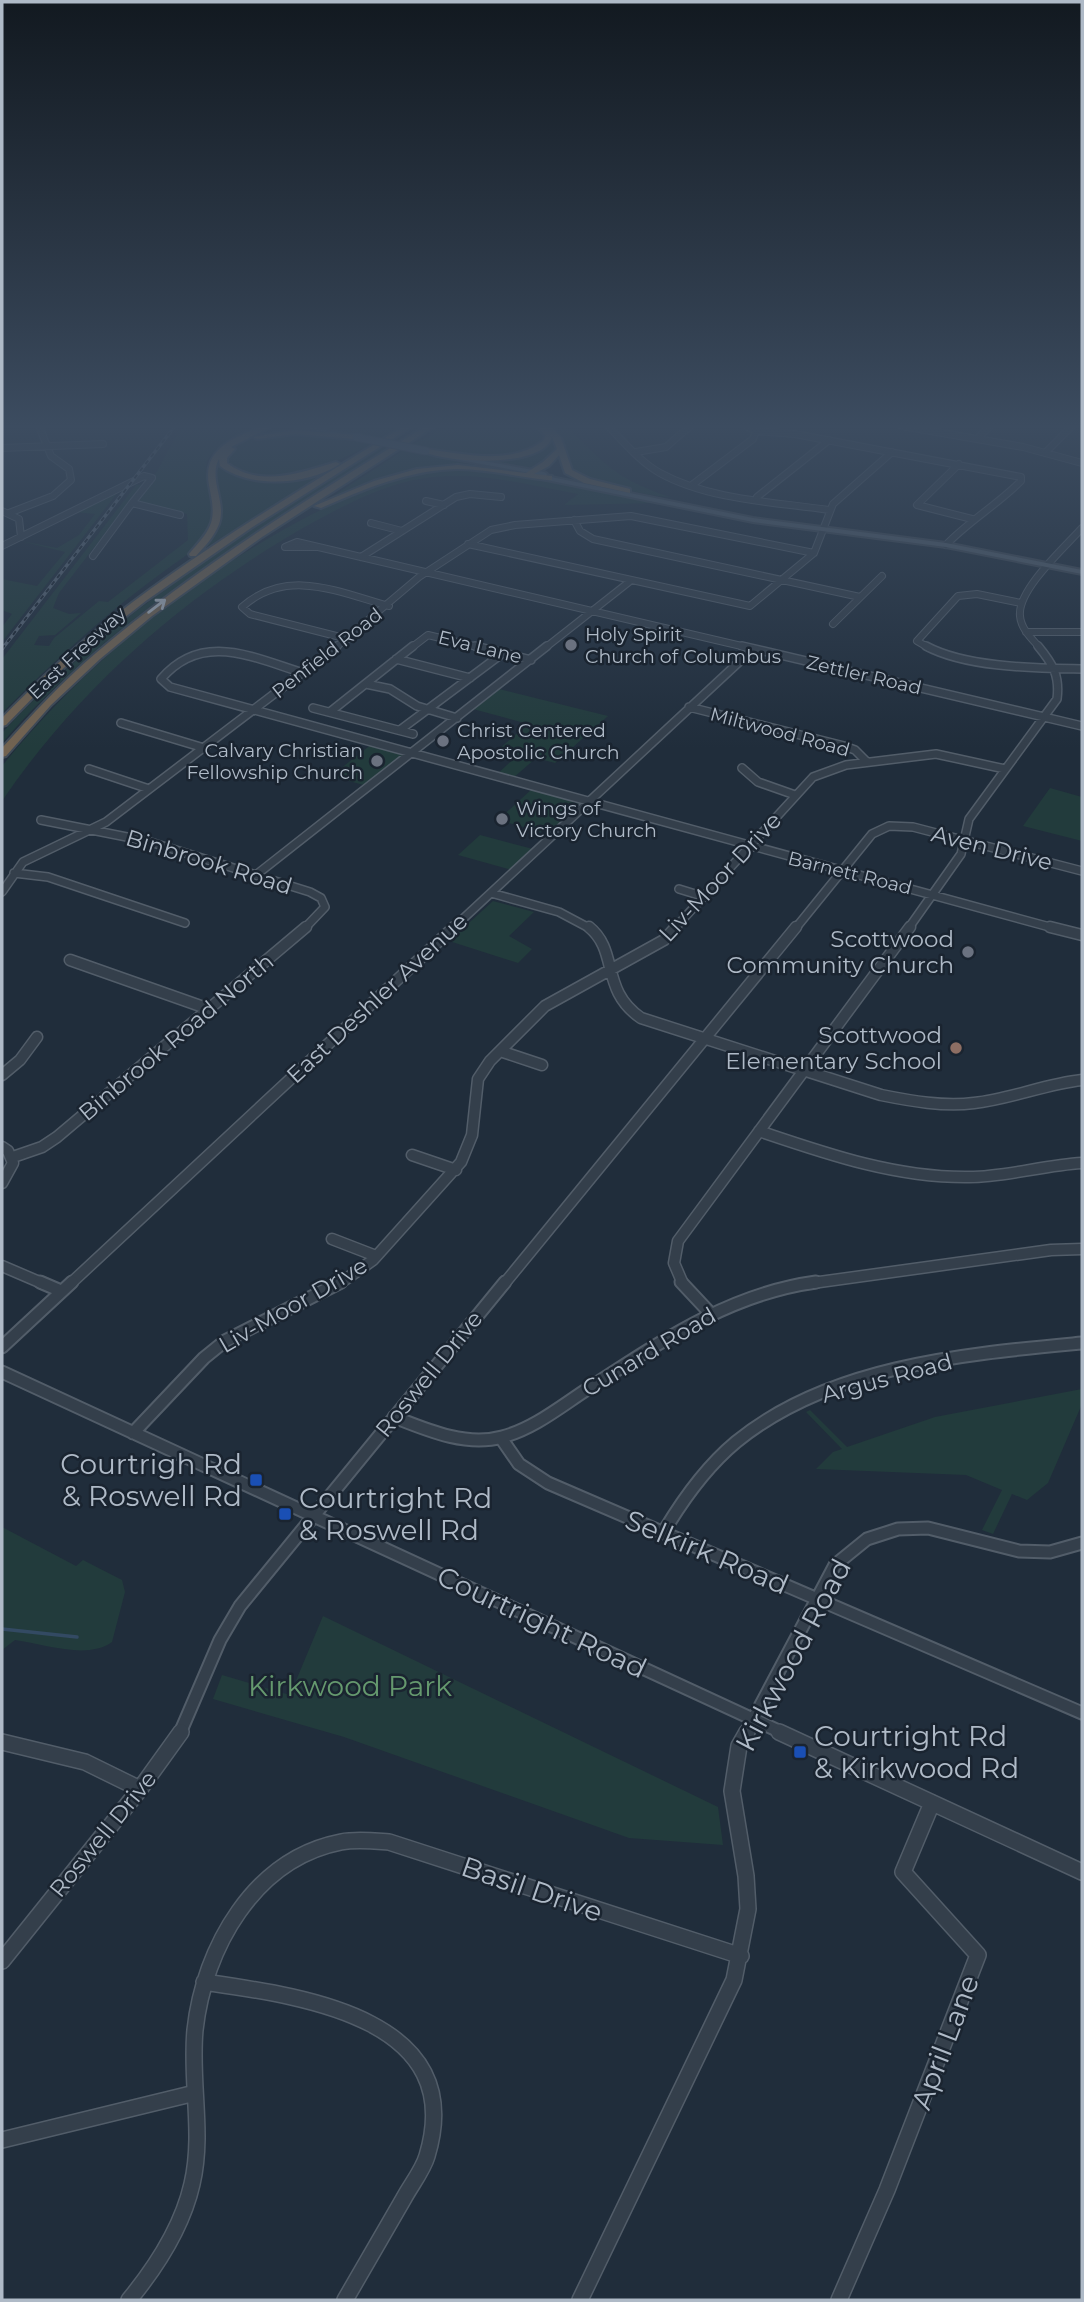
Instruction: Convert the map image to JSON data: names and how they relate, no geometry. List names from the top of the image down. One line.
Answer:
{"streets":{"highway":["East Freeway"],"street":["Eva Lane","Penfield Road","Zettler Road","Miltwood Road","Aven Drive","Binbrook Road","Barnett Road","Liv-Moor Drive","East Deshler Avenue","Binbrook Road North","Cunard Road","Roswell Drive","Argus Road","Selkirk Road","Courtright Road","Kirkwood Road","Basil Drive","April Lane"]},"crossings":[["Penfield Road","Zettler Road"],["Penfield Road","Binbrook Road"],["Penfield Road","Barnett Road"],["Zettler Road","East Deshler Avenue"],["Miltwood Road","Liv-Moor Drive"],["Miltwood Road","East Deshler Avenue"],["Aven Drive","Roswell Drive"],["Binbrook Road","Binbrook Road North"],["Barnett Road","Liv-Moor Drive"],["Barnett Road","East Deshler Avenue"],["Barnett Road","Roswell Drive"],["Liv-Moor Drive","Courtright Road"],["Cunard Road","Roswell Drive"],["Cunard Road","Selkirk Road"],["Roswell Drive","Courtright Road"],["Argus Road","Selkirk Road"],["Selkirk Road","Kirkwood Road"],["Courtright Road","Kirkwood Road"],["Courtright Road","April Lane"],["Kirkwood Road","Basil Drive"]],"parks":["Kirkwood Park"],"places":{"other":["Holy Spirit Church of Columbus","Christ Centered Apostolic Church","Calvary Christian Fellowship Church","Wings of Victory Church","Scottwood Community Church","Scottwood Elementary School"],"transit":["Courtrigh Rd & Roswell Rd","Courtright Rd & Roswell Rd","Courtright Rd & Kirkwood Rd"]}}
